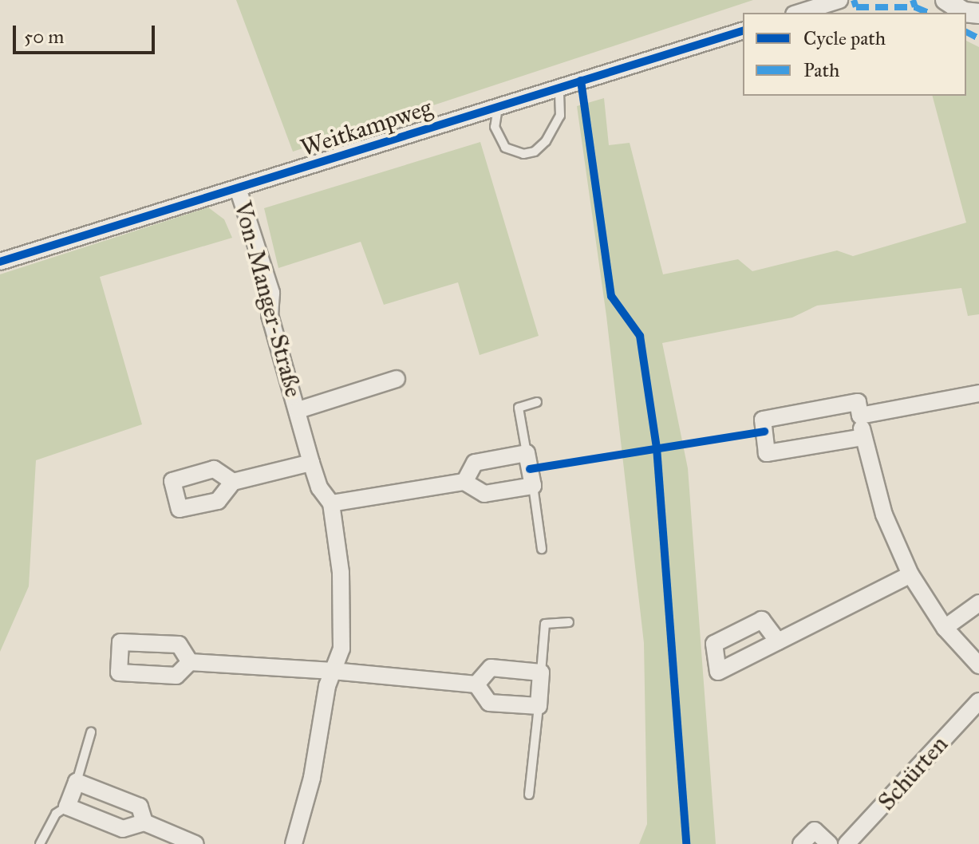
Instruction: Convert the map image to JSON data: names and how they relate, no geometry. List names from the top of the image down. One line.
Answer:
{"streets":{"street":["Weitkampweg","Von-Manger-Straße","Schürten"]},"crossings":[["Weitkampweg","Von-Manger-Straße"]],"legend":["Cycle path","Path"],"scale_bar":"50 m"}
